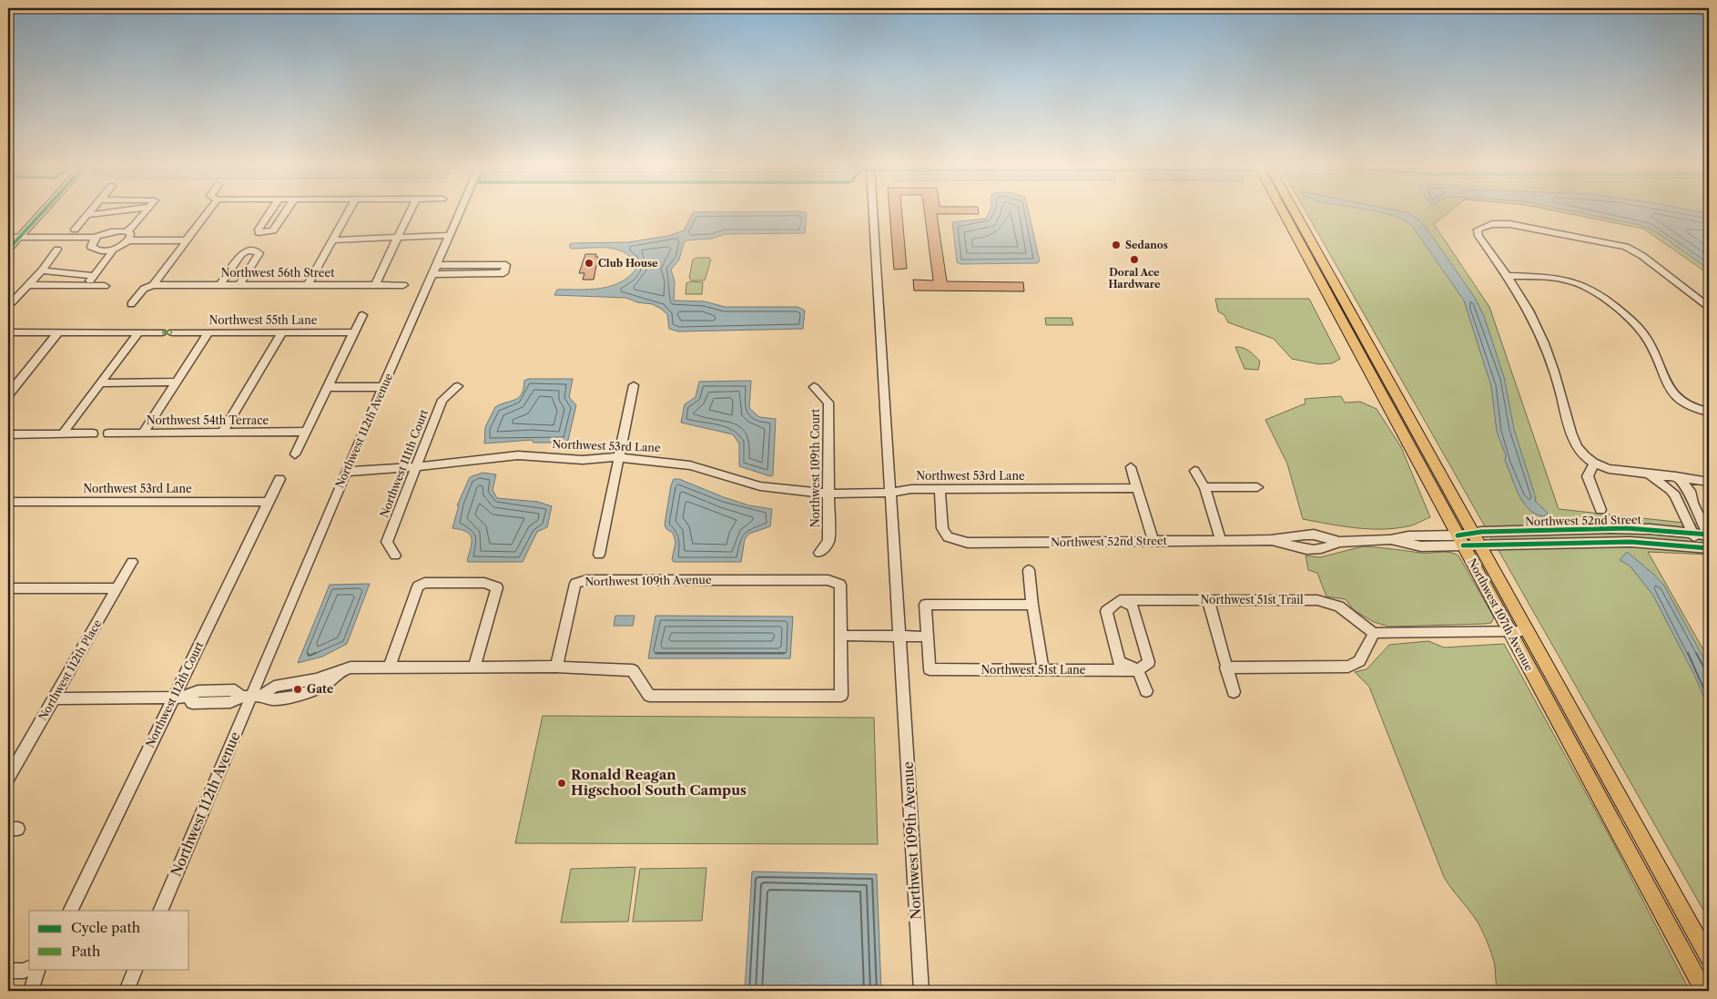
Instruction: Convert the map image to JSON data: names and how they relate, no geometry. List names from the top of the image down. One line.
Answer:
{"streets":{"main road":["Northwest 107th Avenue"],"street":["Northwest 56th Street","Northwest 55th Lane","Northwest 54th Terrace","Northwest 112th Avenue","Northwest 53rd Lane","Northwest 111th Court","Northwest 109th Court","Northwest 52nd Street","Northwest 109th Avenue","Northwest 51st Trail","Northwest 112th Place","Northwest 51st Lane","Northwest 112th Court"]},"crossings":[["Northwest 112th Avenue","Northwest 53rd Lane"],["Northwest 53rd Lane","Northwest 111th Court"],["Northwest 53rd Lane","Northwest 109th Court"],["Northwest 53rd Lane","Northwest 52nd Street"],["Northwest 53rd Lane","Northwest 109th Avenue"],["Northwest 53rd Lane","Northwest 112th Court"],["Northwest 52nd Street","Northwest 107th Avenue"]],"places":["Sedanos","Doral Ace Hardware","Club House","Gate","Ronald Reagan Higschool South Campus"],"legend":["Cycle path","Path"]}
